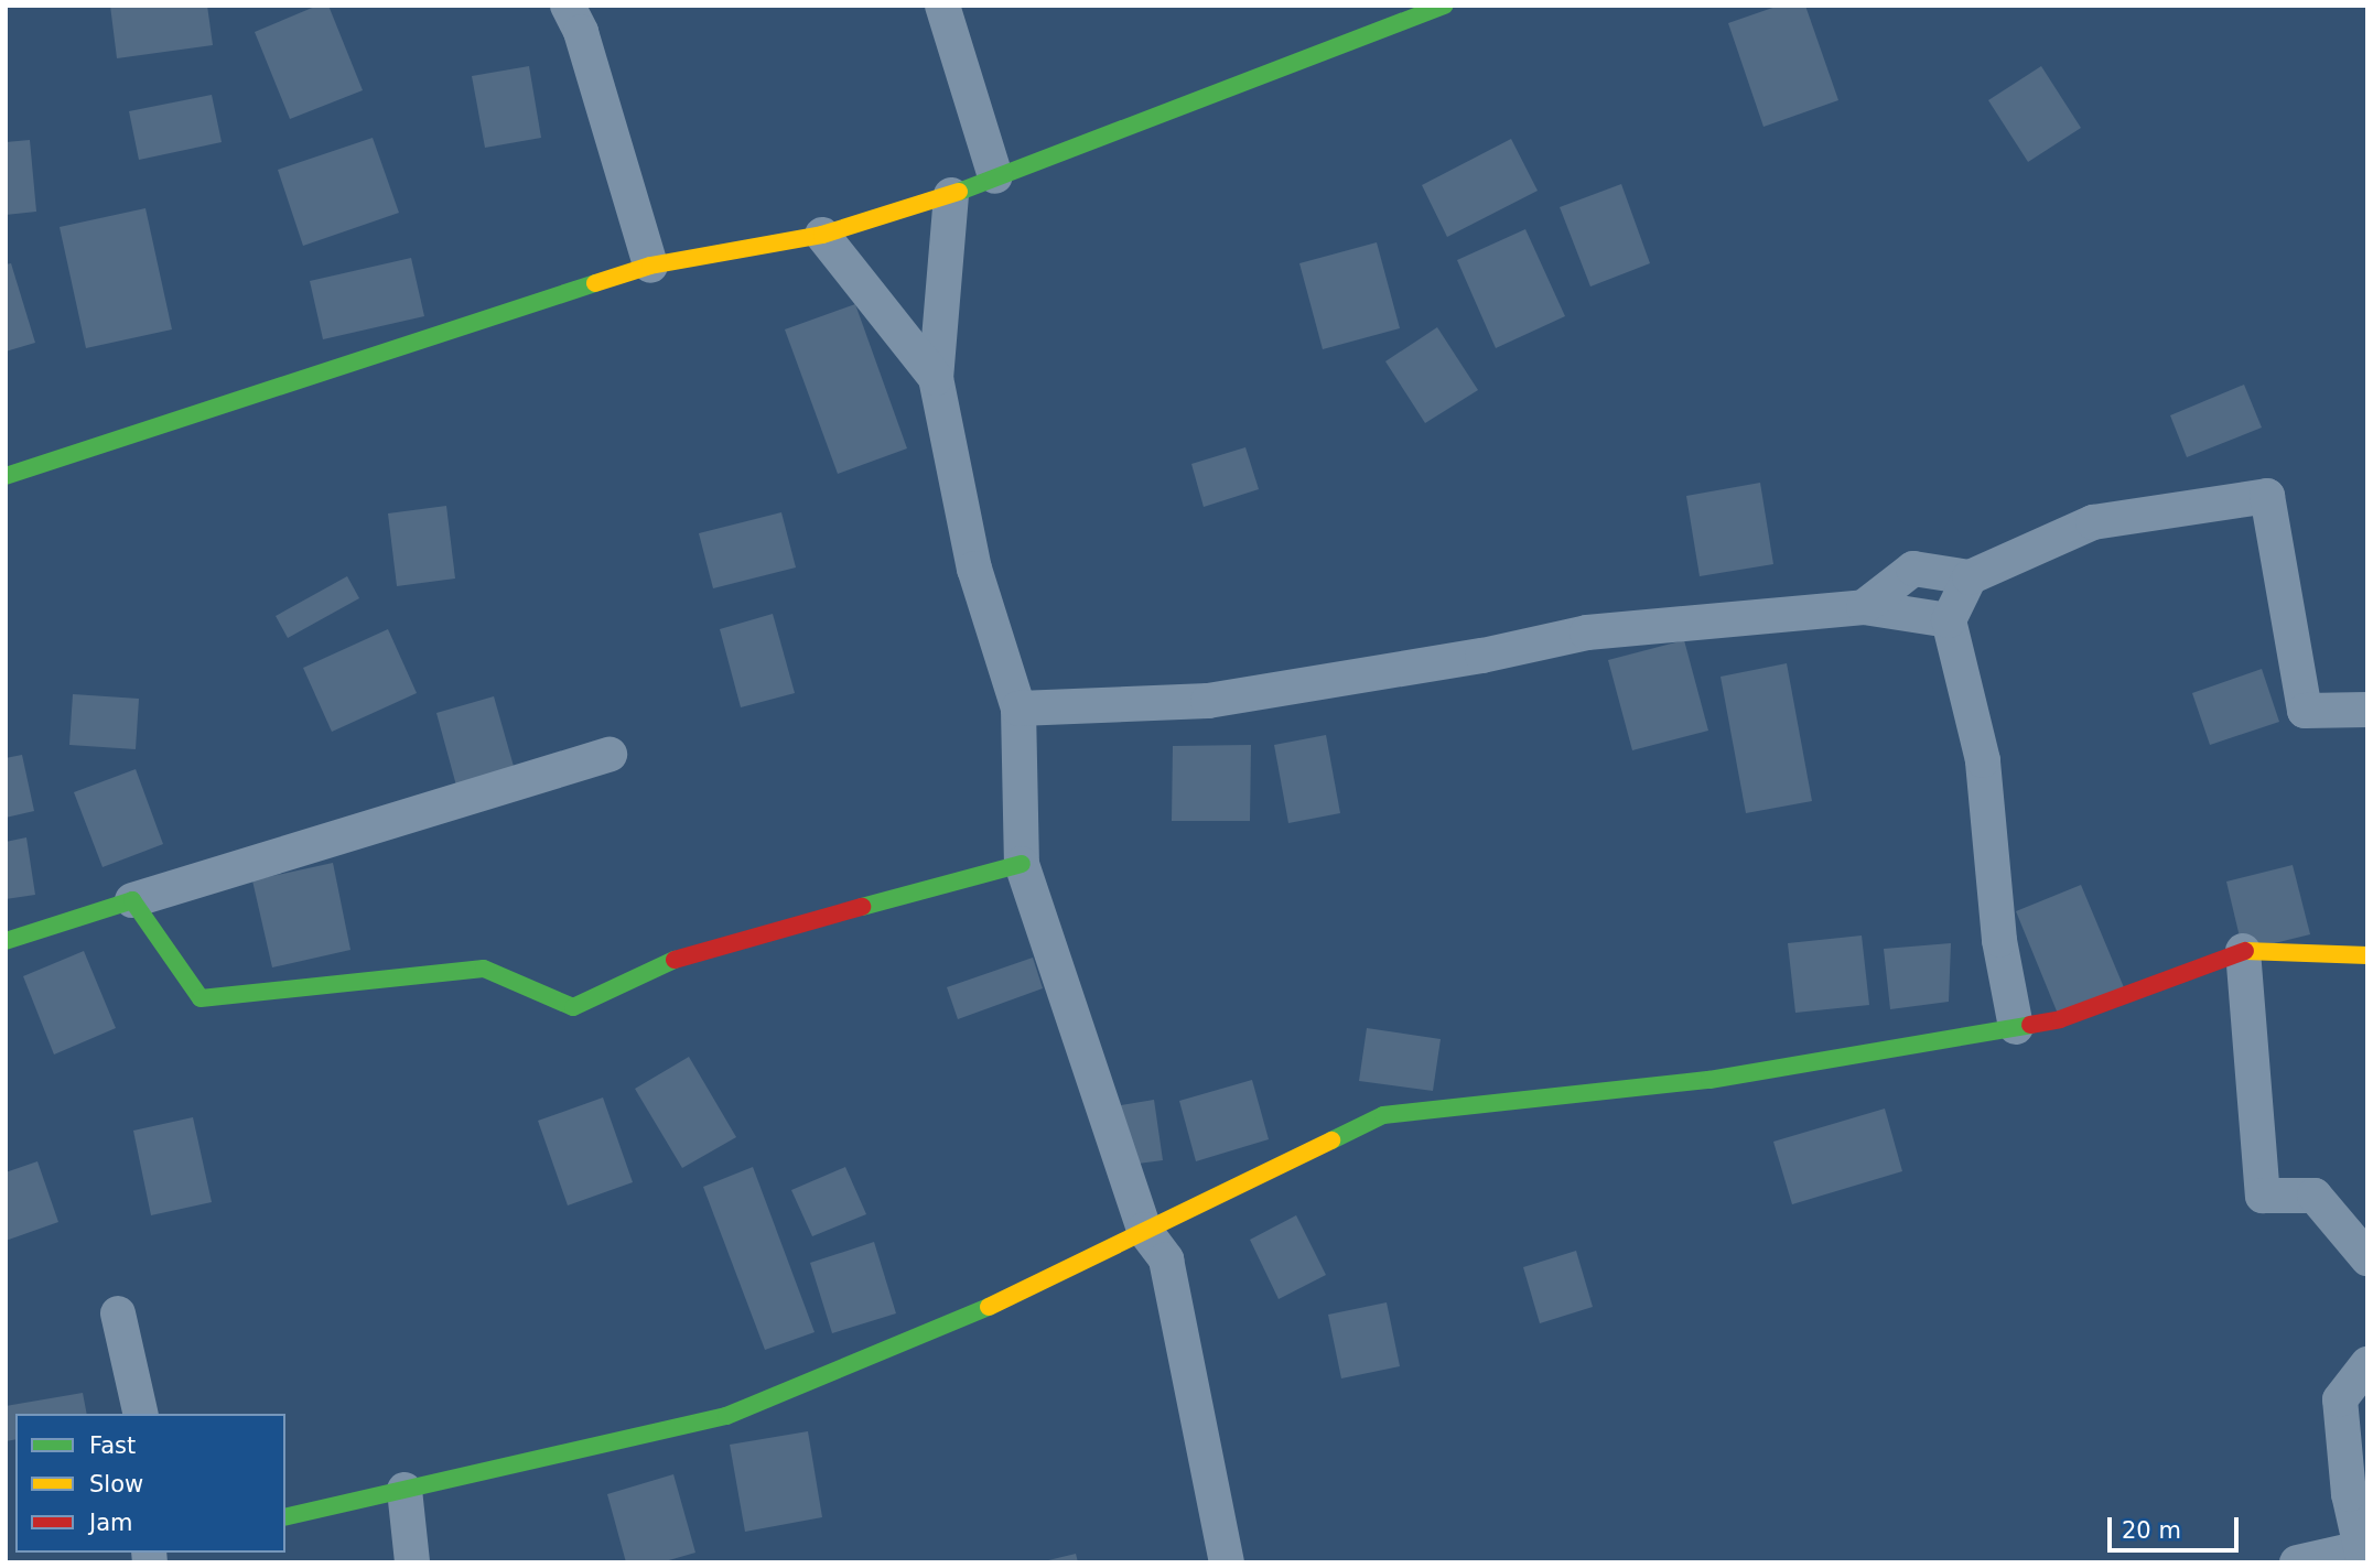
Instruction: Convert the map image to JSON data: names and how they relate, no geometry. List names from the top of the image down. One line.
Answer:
{"legend":["Fast","Slow","Jam"],"scale_bar":"20 m"}
